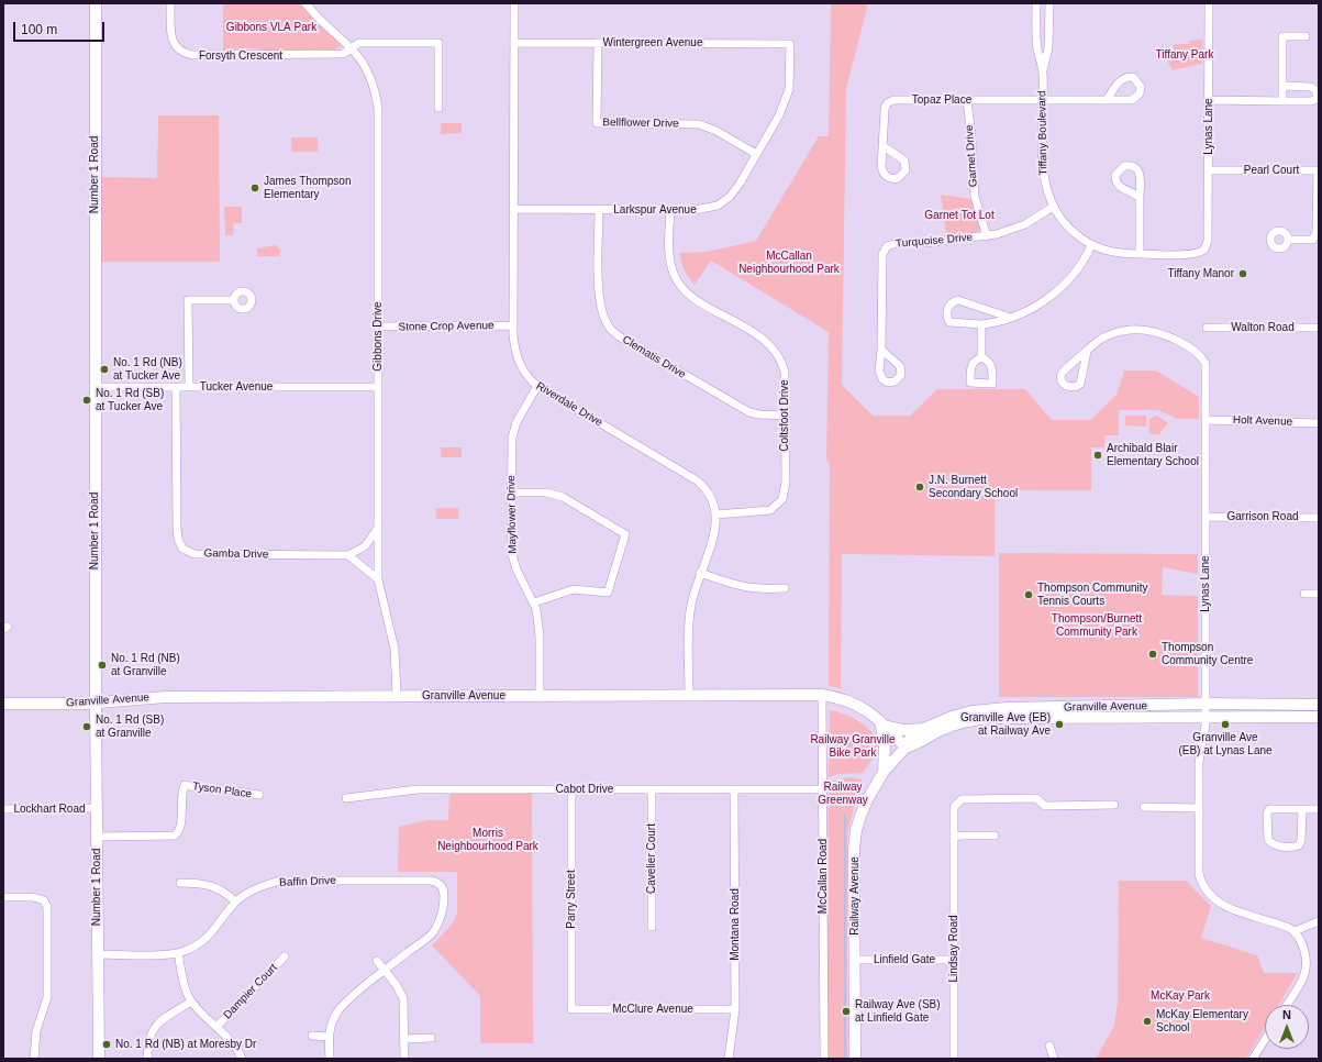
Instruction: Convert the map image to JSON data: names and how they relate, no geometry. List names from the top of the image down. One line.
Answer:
{"streets":{"main road":["Number 1 Road","Granville Avenue","Railway Avenue"],"street":["Wintergreen Avenue","Forsyth Crescent","Topaz Place","Bellflower Drive","Lynas Lane","Tiffany Boulevard","Garnet Drive","Pearl Court","Larkspur Avenue","Turquoise Drive","Stone Crop Avenue","Walton Road","Gibbons Drive","Clematis Drive","Tucker Avenue","Riverdale Drive","Coltsfoot Drive","Holt Avenue","Mayflower Drive","Garrison Road","Gamba Drive","Cabot Drive","Tyson Place","Lockhart Road","Cavelier Court","McCallan Road","Baffin Drive","Parry Street","Montana Road","Lindsay Road","Linfield Gate","Dampier Court","McClure Avenue"]},"crossings":[["Wintergreen Avenue","Bellflower Drive"],["Wintergreen Avenue","Larkspur Avenue"],["Wintergreen Avenue","Riverdale Drive"],["Forsyth Crescent","Gibbons Drive"],["Topaz Place","Tiffany Boulevard"],["Topaz Place","Garnet Drive"],["Bellflower Drive","Larkspur Avenue"],["Lynas Lane","Tiffany Boulevard"],["Lynas Lane","Pearl Court"],["Lynas Lane","Holt Avenue"],["Lynas Lane","Garrison Road"],["Lynas Lane","Granville Avenue"],["Tiffany Boulevard","Turquoise Drive"],["Garnet Drive","Turquoise Drive"],["Number 1 Road","Tucker Avenue"],["Number 1 Road","Granville Avenue"],["Number 1 Road","Tyson Place"],["Number 1 Road","Lockhart Road"],["Number 1 Road","Baffin Drive"],["Larkspur Avenue","Clematis Drive"],["Larkspur Avenue","Riverdale Drive"],["Larkspur Avenue","Coltsfoot Drive"],["Stone Crop Avenue","Gibbons Drive"],["Stone Crop Avenue","Riverdale Drive"],["Gibbons Drive","Tucker Avenue"],["Gibbons Drive","Granville Avenue"],["Clematis Drive","Coltsfoot Drive"],["Tucker Avenue","Gamba Drive"],["Riverdale Drive","Coltsfoot Drive"],["Riverdale Drive","Mayflower Drive"],["Mayflower Drive","Granville Avenue"],["Granville Avenue","McCallan Road"],["Granville Avenue","Railway Avenue"],["Cabot Drive","Cavelier Court"],["Cabot Drive","McCallan Road"],["Cabot Drive","Parry Street"],["Cabot Drive","Montana Road"],["Railway Avenue","Linfield Gate"],["Parry Street","McClure Avenue"],["Montana Road","McClure Avenue"],["Lindsay Road","Linfield Gate"]],"parks":["Gibbons VLA Park","Tiffany Park","Garnet Tot Lot","McCallan Neighbourhood Park","Thompson/Burnett Community Park","Railway Granville Bike Park","Railway Greenway","Morris Neighbourhood Park","McKay Park"],"places":["James Thompson Elementary","Tiffany Manor","No. 1 Rd (NB) at Tucker Ave","No. 1 Rd (SB) at Tucker Ave","Archibald Blair Elementary School","J.N. Burnett Secondary School","Thompson Community Tennis Courts","Thompson Community Centre","No. 1 Rd (NB) at Granville","Granville Ave (EB) at Railway Ave","Granville Ave (EB) at Lynas Lane","No. 1 Rd (SB) at Granville","Railway Ave (SB) at Linfield Gate","McKay Elementary School","No. 1 Rd (NB) at Moresby Dr"],"scale_bar":"100 m","north":"top"}
